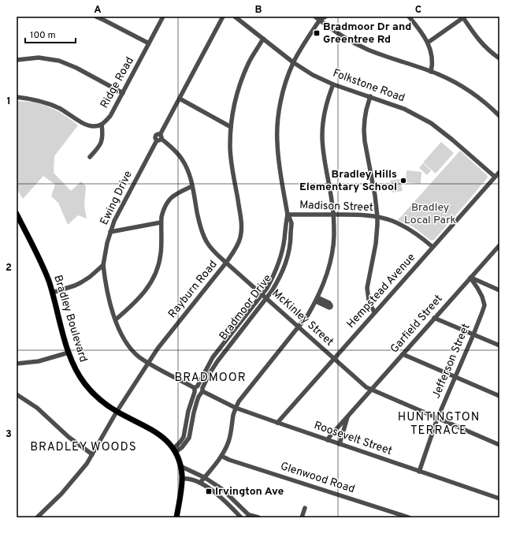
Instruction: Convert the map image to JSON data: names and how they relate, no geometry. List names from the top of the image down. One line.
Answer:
{"streets":{"main road":["Bradley Boulevard"],"street":["Ridge Road","Folkstone Road","Ewing Drive","Madison Street","Rayburn Road","Hempstead Avenue","Bradmoor Drive","McKinley Street","Garfield Street","Jefferson Street","Roosevelt Street","Glenwood Road"]},"crossings":[["Folkstone Road","Rayburn Road"],["Folkstone Road","Hempstead Avenue"],["Folkstone Road","Bradmoor Drive"],["Ewing Drive","McKinley Street"],["Madison Street","Hempstead Avenue"],["Madison Street","Bradmoor Drive"],["Rayburn Road","McKinley Street"],["Rayburn Road","Bradley Boulevard"],["Hempstead Avenue","McKinley Street"],["Hempstead Avenue","Roosevelt Street"],["Bradmoor Drive","McKinley Street"],["Bradmoor Drive","Bradley Boulevard"],["Bradmoor Drive","Roosevelt Street"],["McKinley Street","Garfield Street"],["McKinley Street","Jefferson Street"],["Garfield Street","Jefferson Street"],["Garfield Street","Roosevelt Street"],["Jefferson Street","Roosevelt Street"]],"districts":["BRADMOOR","HUNTINGTON TERRACE","BRADLEY WOODS"],"parks":["Bradley Local Park"],"places":{"transit":["Bradmoor Dr and Greentree Rd","Irvington Ave"],"other":["Bradley Hills Elementary School"]},"scale_bar":"100 m","grid":{"columns":["A","B","C"],"rows":["1","2","3"]}}
